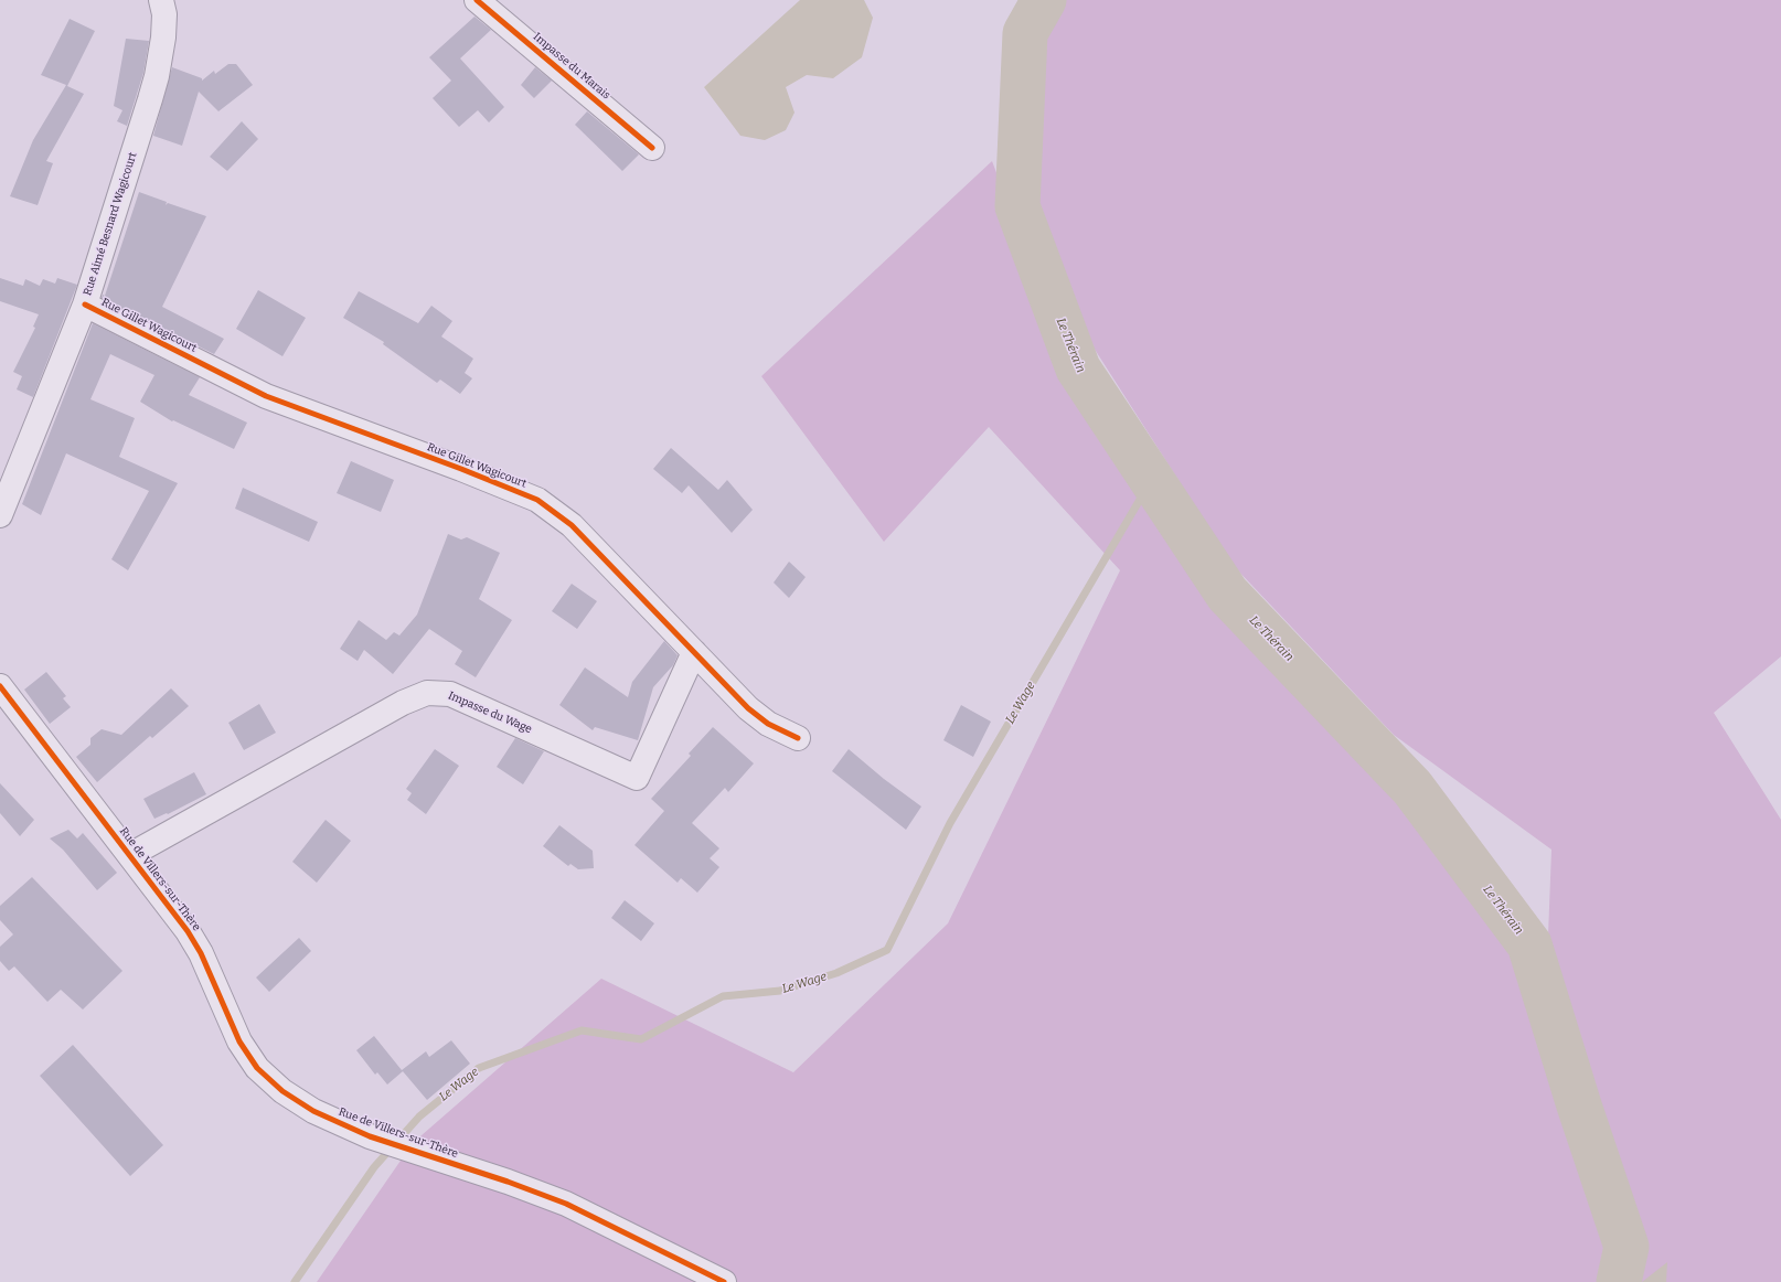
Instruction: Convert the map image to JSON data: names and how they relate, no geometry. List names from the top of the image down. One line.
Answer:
{"streets":{"street":["Impasse du Marais","Rue Aimé Besnard Wagicourt","Rue Gillet Wagicourt","Impasse du Wage","Rue de Villers-sur-Thère"]},"crossings":[["Rue Aimé Besnard Wagicourt","Rue Gillet Wagicourt"],["Rue Gillet Wagicourt","Impasse du Wage"],["Impasse du Wage","Rue de Villers-sur-Thère"]],"water":["Le Thérain","Le Wage"]}
